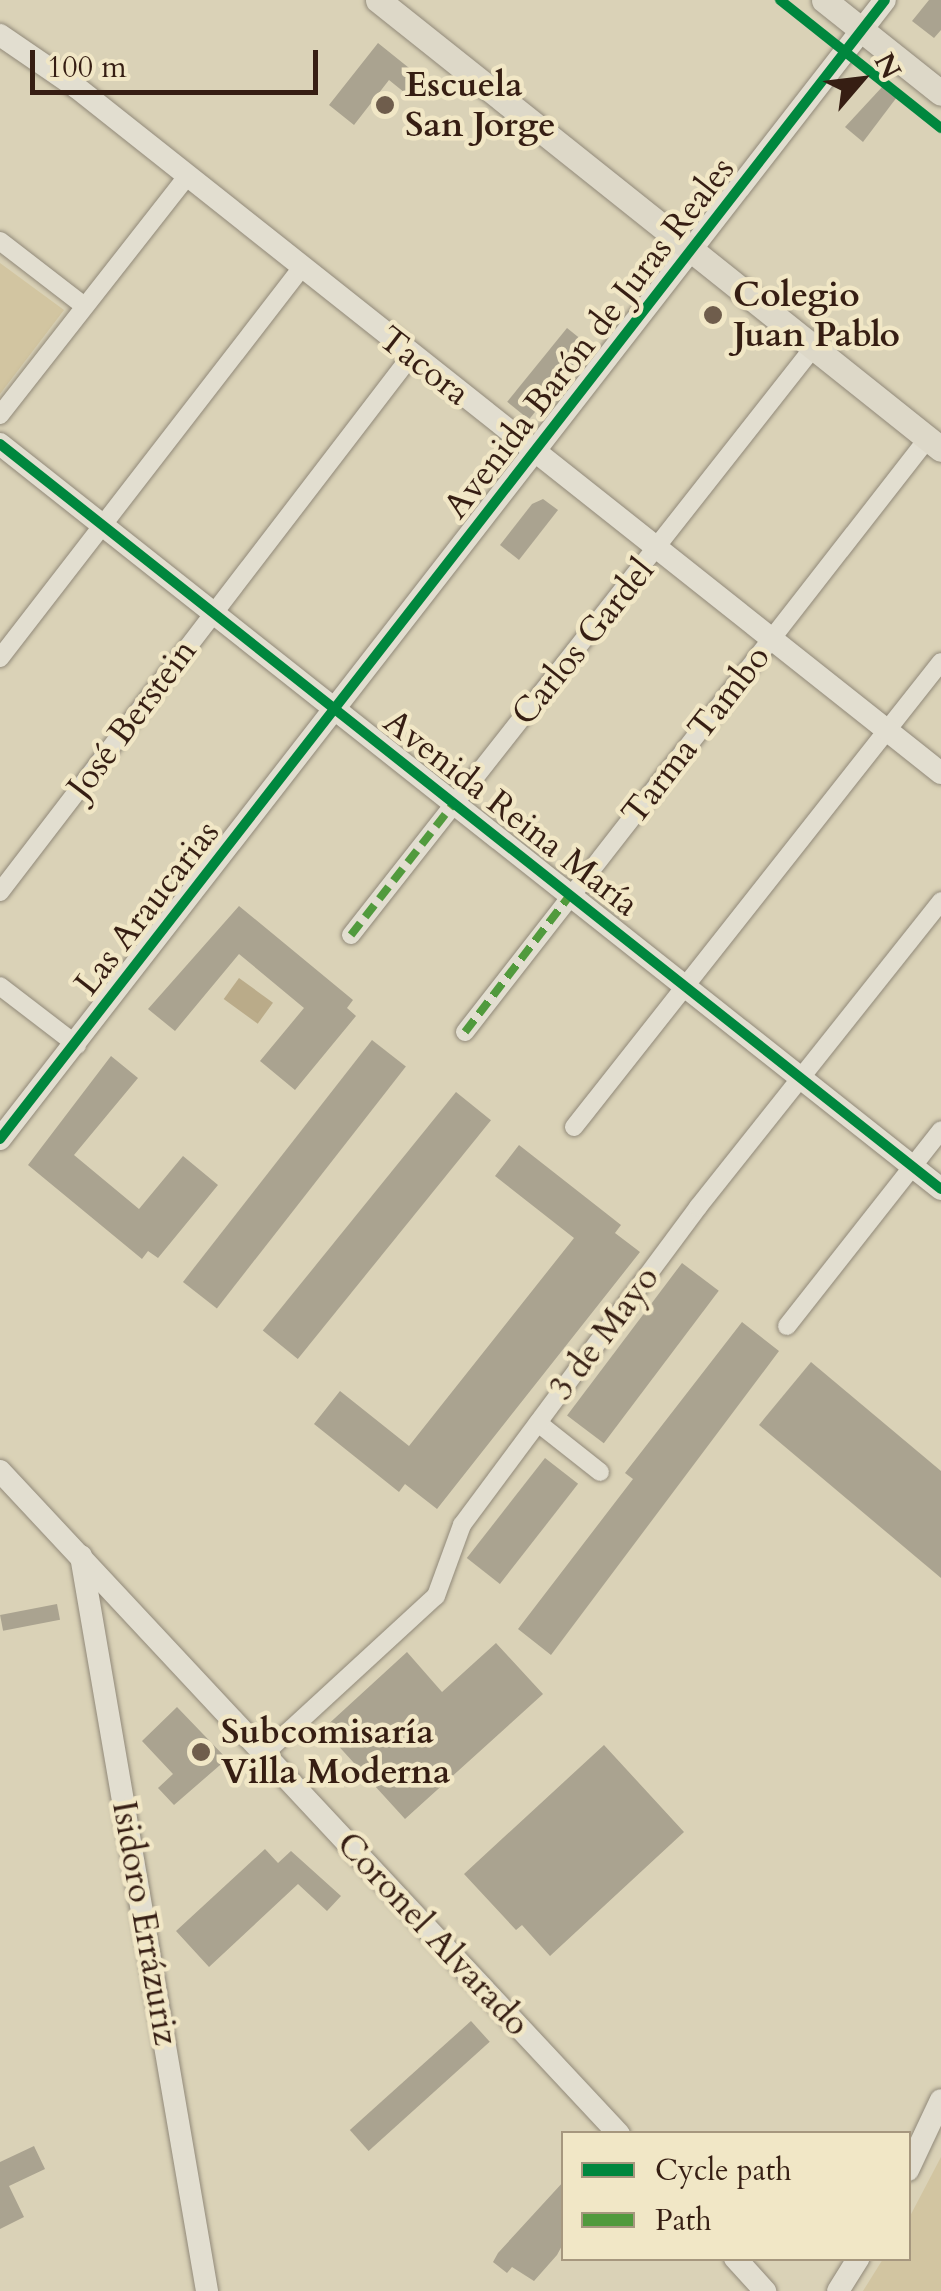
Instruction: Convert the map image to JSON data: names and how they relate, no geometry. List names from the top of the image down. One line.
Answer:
{"streets":{"street":["Avenida Barón de Juras Reales","Tacora","Carlos Gardel","José Berstein","Tarma Tambo","Avenida Reina María","Las Araucarias","3 de Mayo","Isidoro Errázuriz","Coronel Alvarado"]},"crossings":[["Avenida Barón de Juras Reales","Tacora"],["Avenida Barón de Juras Reales","Avenida Reina María"],["Avenida Barón de Juras Reales","Las Araucarias"],["Tacora","Carlos Gardel"],["Tacora","José Berstein"],["Tacora","Tarma Tambo"],["Carlos Gardel","Avenida Reina María"],["José Berstein","Avenida Reina María"],["Tarma Tambo","Avenida Reina María"],["Avenida Reina María","Las Araucarias"],["Avenida Reina María","3 de Mayo"],["3 de Mayo","Coronel Alvarado"],["Isidoro Errázuriz","Coronel Alvarado"]],"places":["Escuela San Jorge","Colegio Juan Pablo","Subcomisaría Villa Moderna"],"legend":["Cycle path","Path"],"scale_bar":"100 m","north":"top right"}
